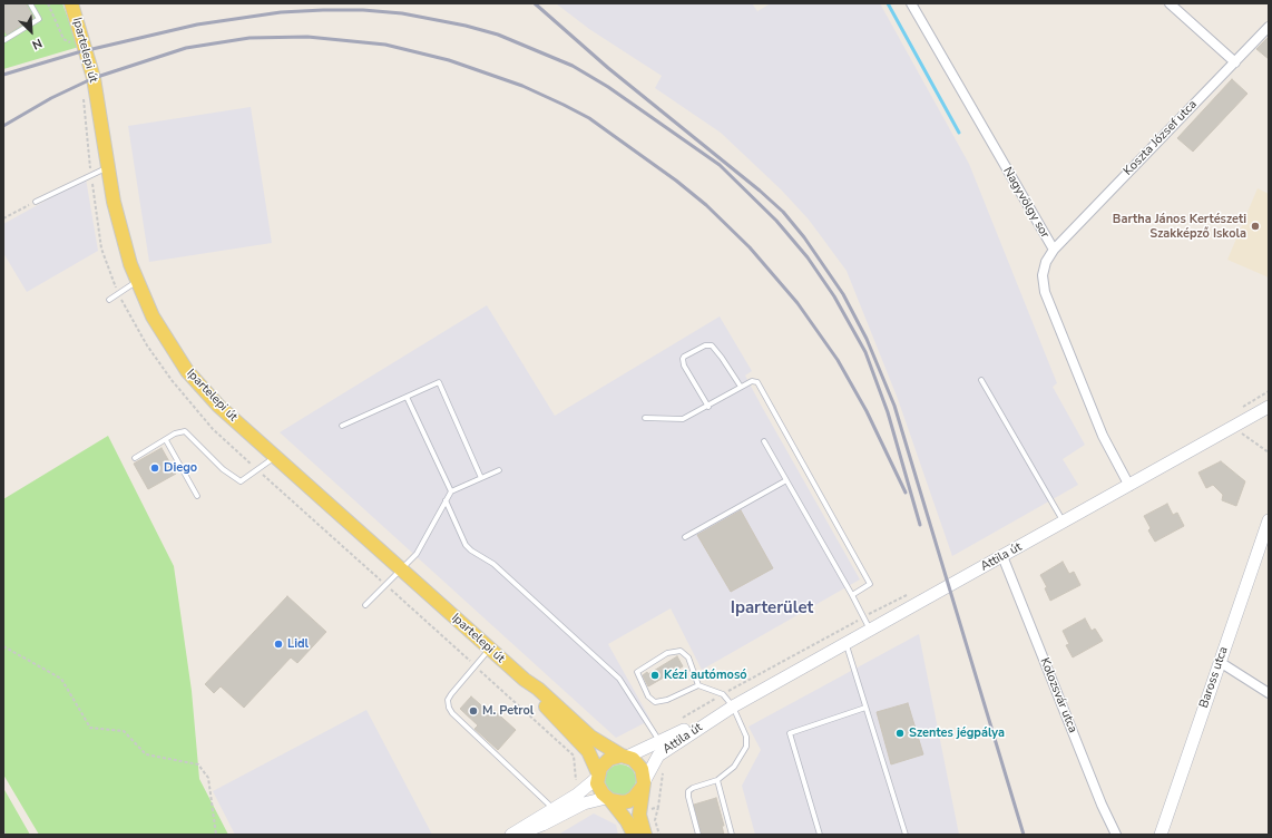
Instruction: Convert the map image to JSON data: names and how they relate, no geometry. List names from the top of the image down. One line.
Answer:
{"streets":{"main road":["Ipartelepi út","Attila út","Baross utca"],"street":["Koszta József utca","Nagyvölgy sor","Kolozsvár utca"]},"crossings":[["Koszta József utca","Nagyvölgy sor"],["Nagyvölgy sor","Attila út"],["Attila út","Kolozsvár utca"]],"districts":["Iparterület"],"places":["Bartha János Kertészeti Szakképző Iskola","Diego","Lidl","Kézi autómosó","M. Petrol","Szentes jégpálya"],"north":"bottom right"}
